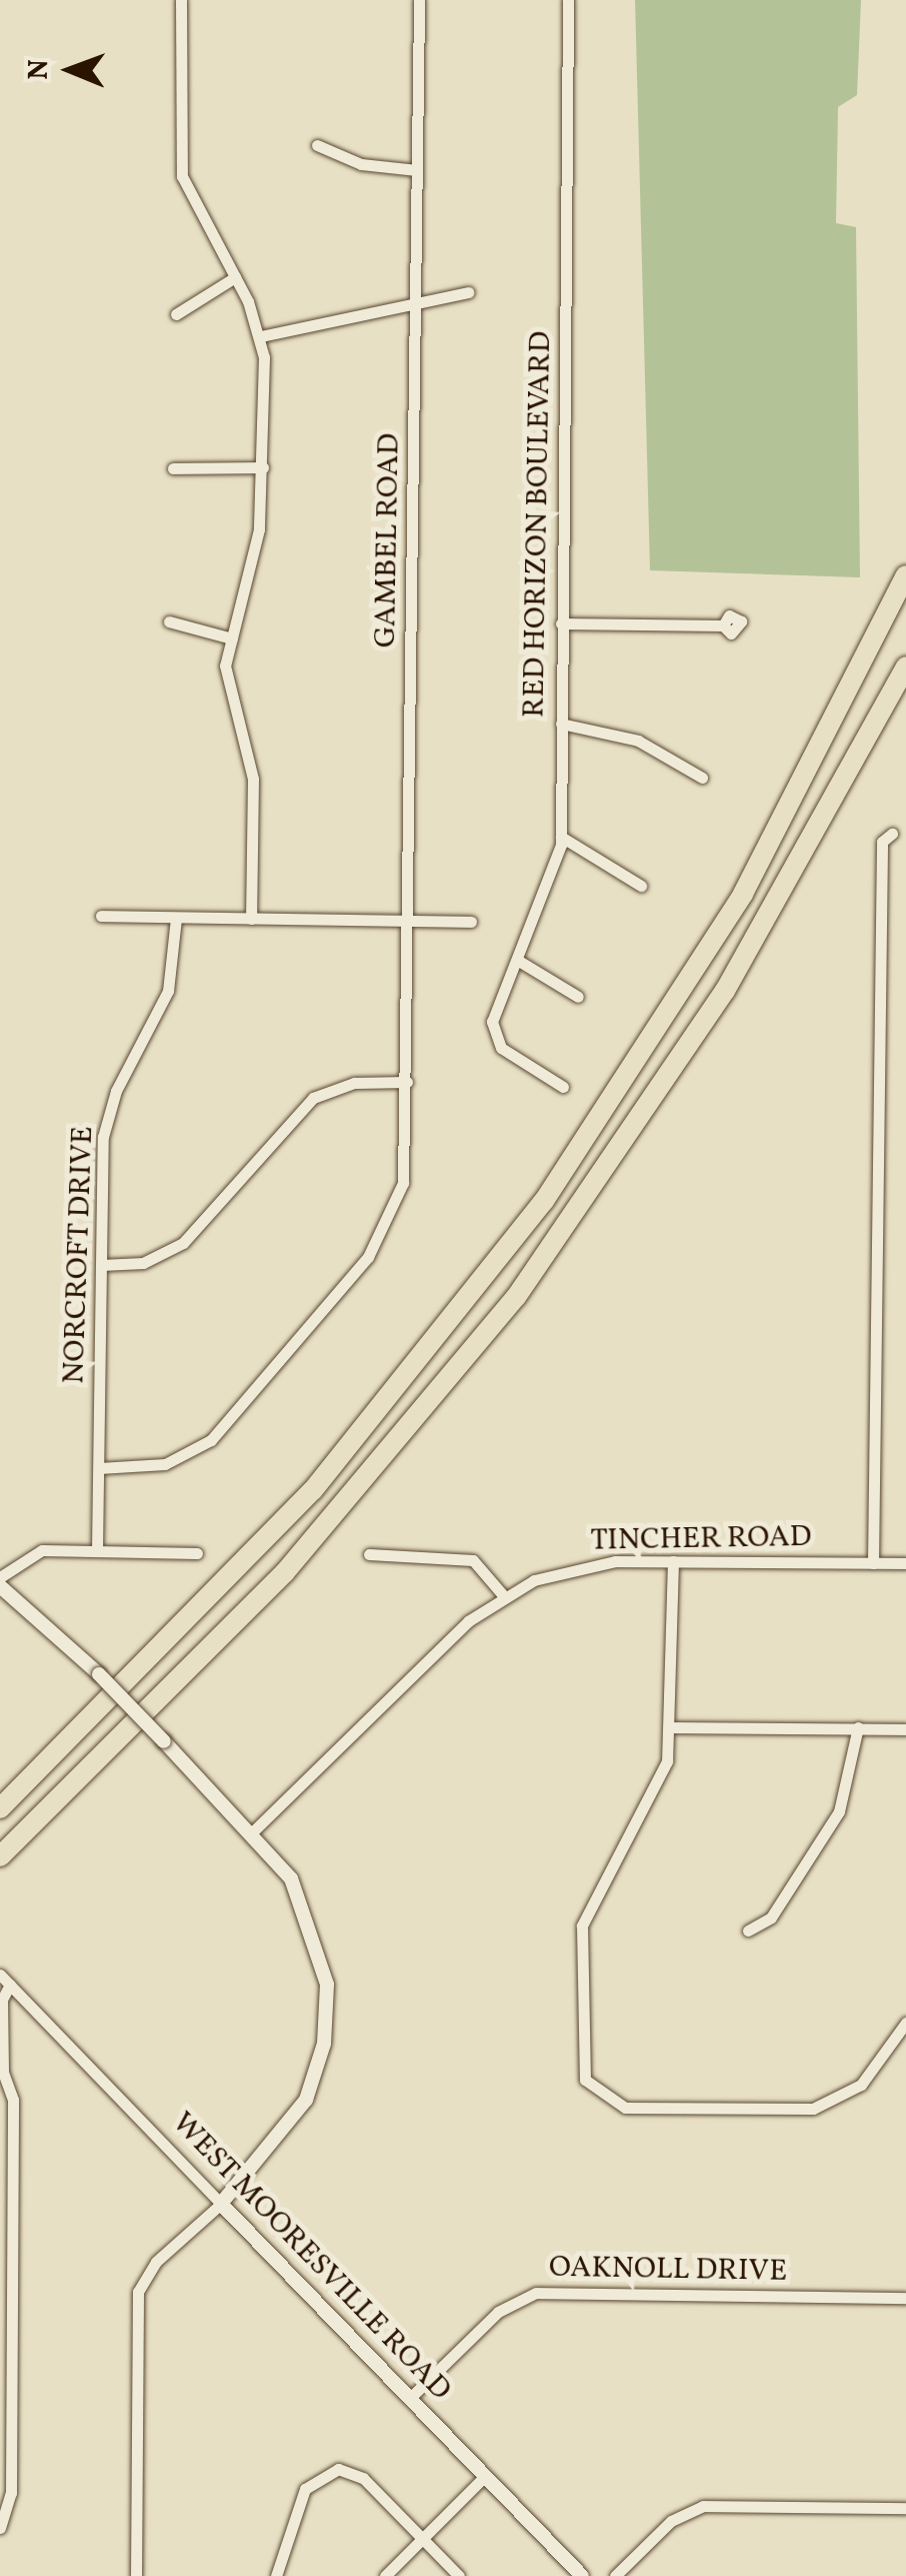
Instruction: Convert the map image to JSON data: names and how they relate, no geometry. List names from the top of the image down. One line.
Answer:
{"streets":{"street":["RED HORIZON BOULEVARD","GAMBEL ROAD","NORCROFT DRIVE","TINCHER ROAD","WEST MOORESVILLE ROAD","OAKNOLL DRIVE"]},"crossings":[["GAMBEL ROAD","NORCROFT DRIVE"],["WEST MOORESVILLE ROAD","OAKNOLL DRIVE"]],"north":"left"}
